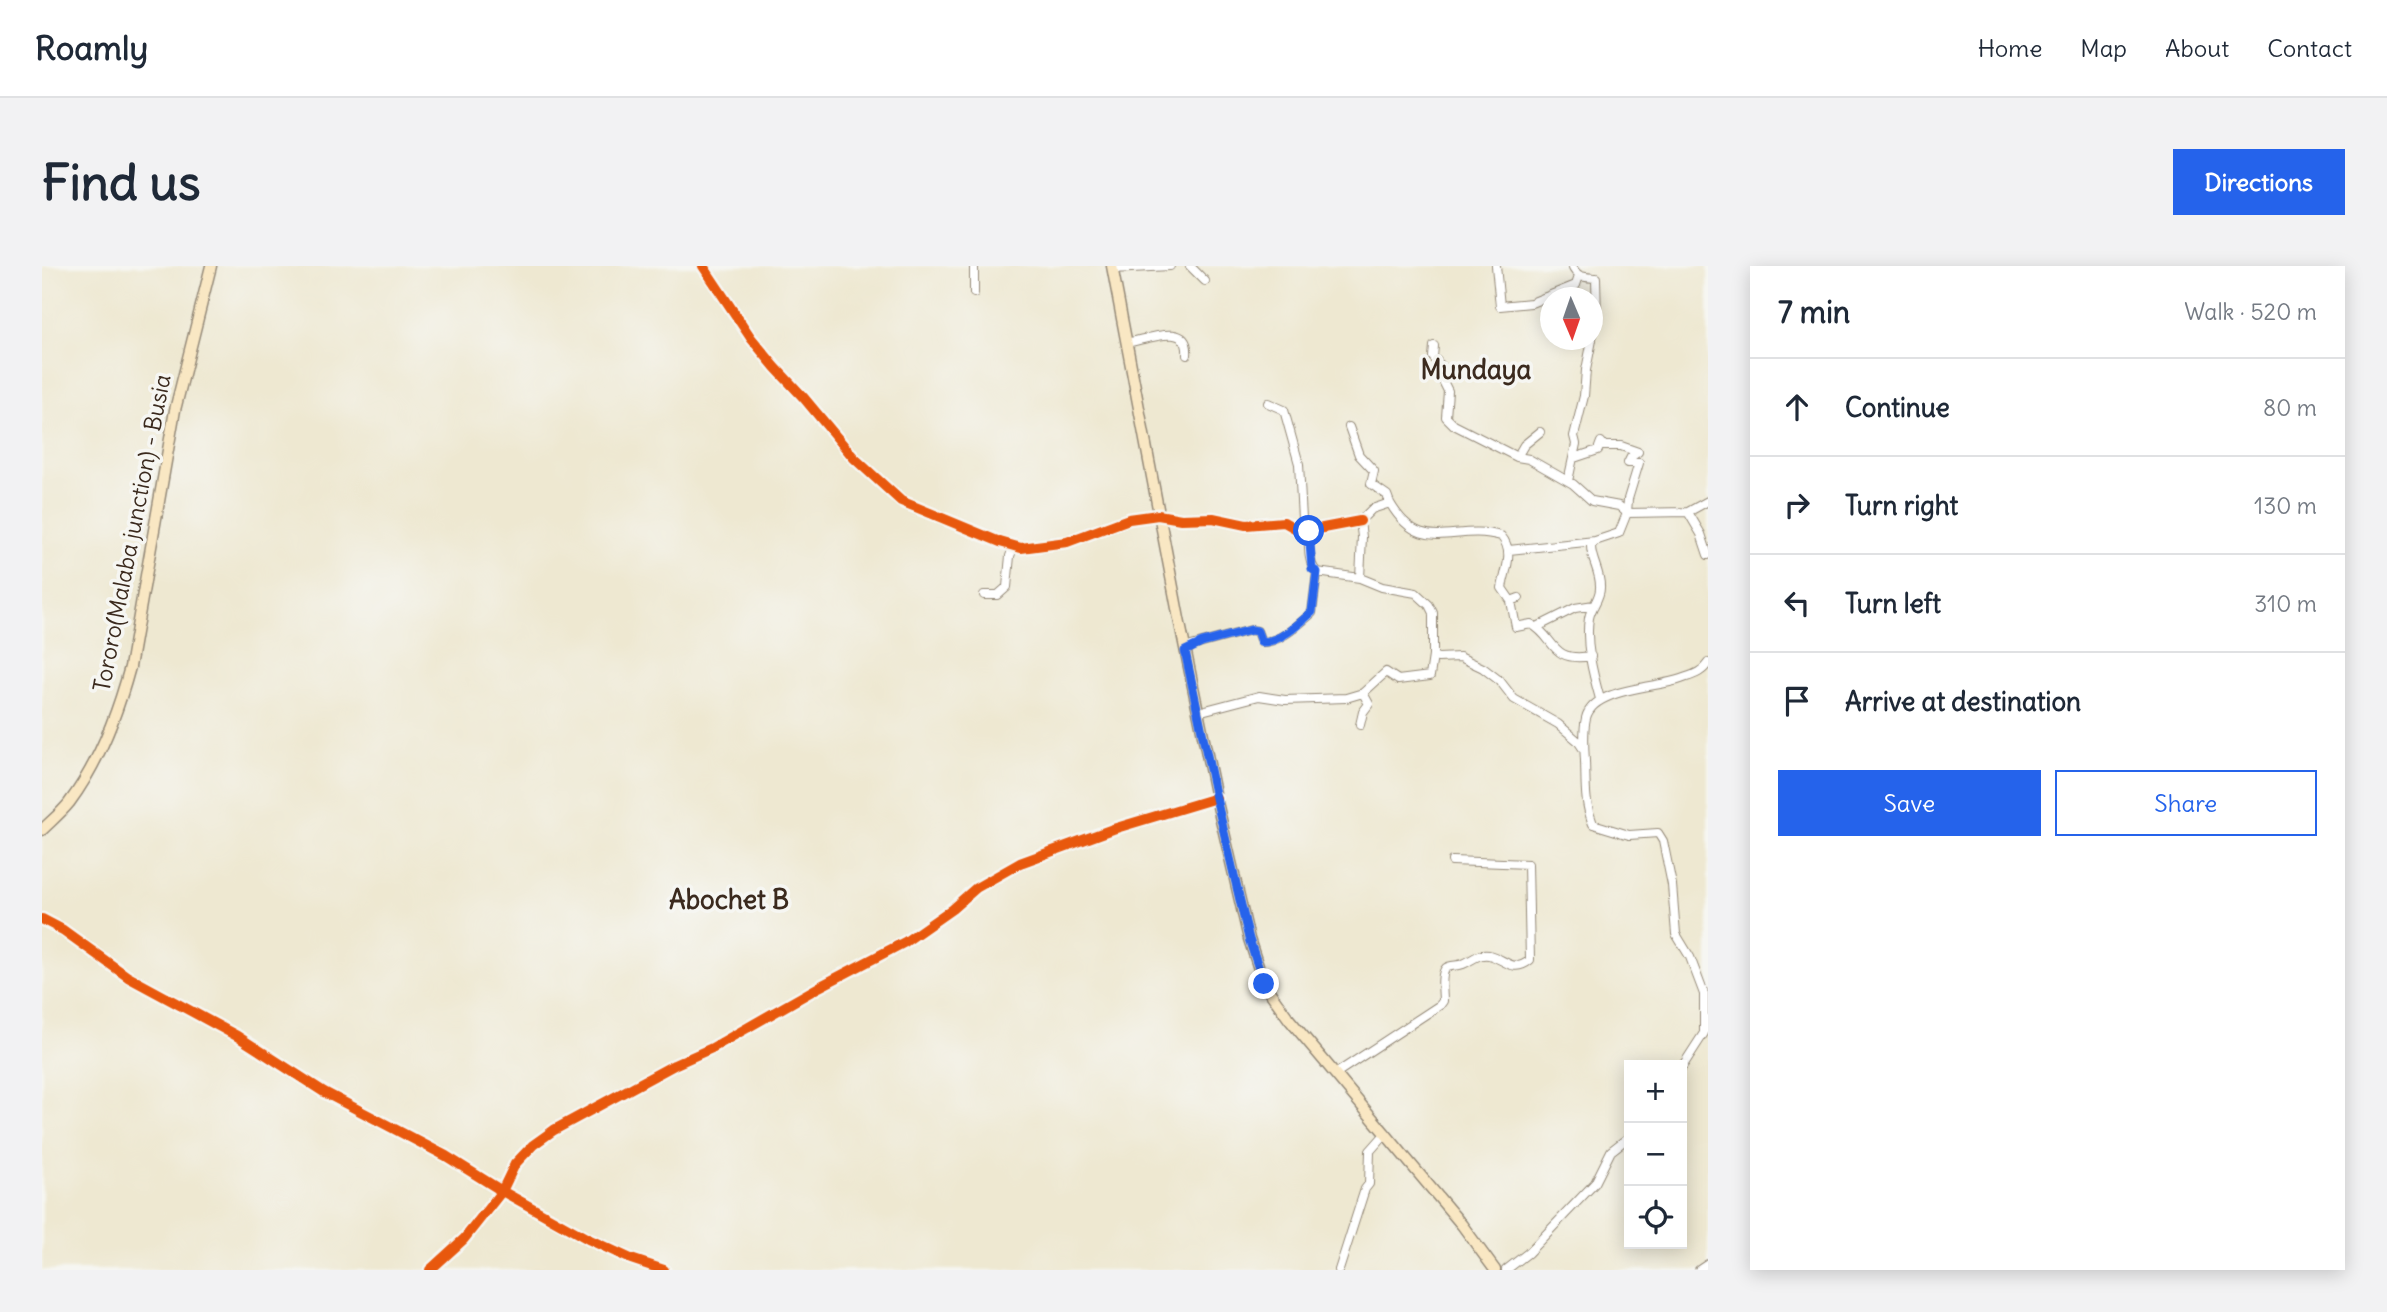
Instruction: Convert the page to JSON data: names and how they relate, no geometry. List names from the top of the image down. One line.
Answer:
{"streets":{"main road":["Tororo(Malaba junction) - Busia"]},"districts":["Mundaya","Abochet B"],"north":"bottom","page":{"header":"Roamly","nav":["Home","Map","About","Contact"],"buttons":["Directions",["Save","Share"]],"title":"Find us","heading":["7 min","Walk · 520 m"],"list":[["Continue","80 m"],["Turn right","130 m"],["Turn left","310 m"],"Arrive at destination"],"map_buttons":["+","−"]}}
